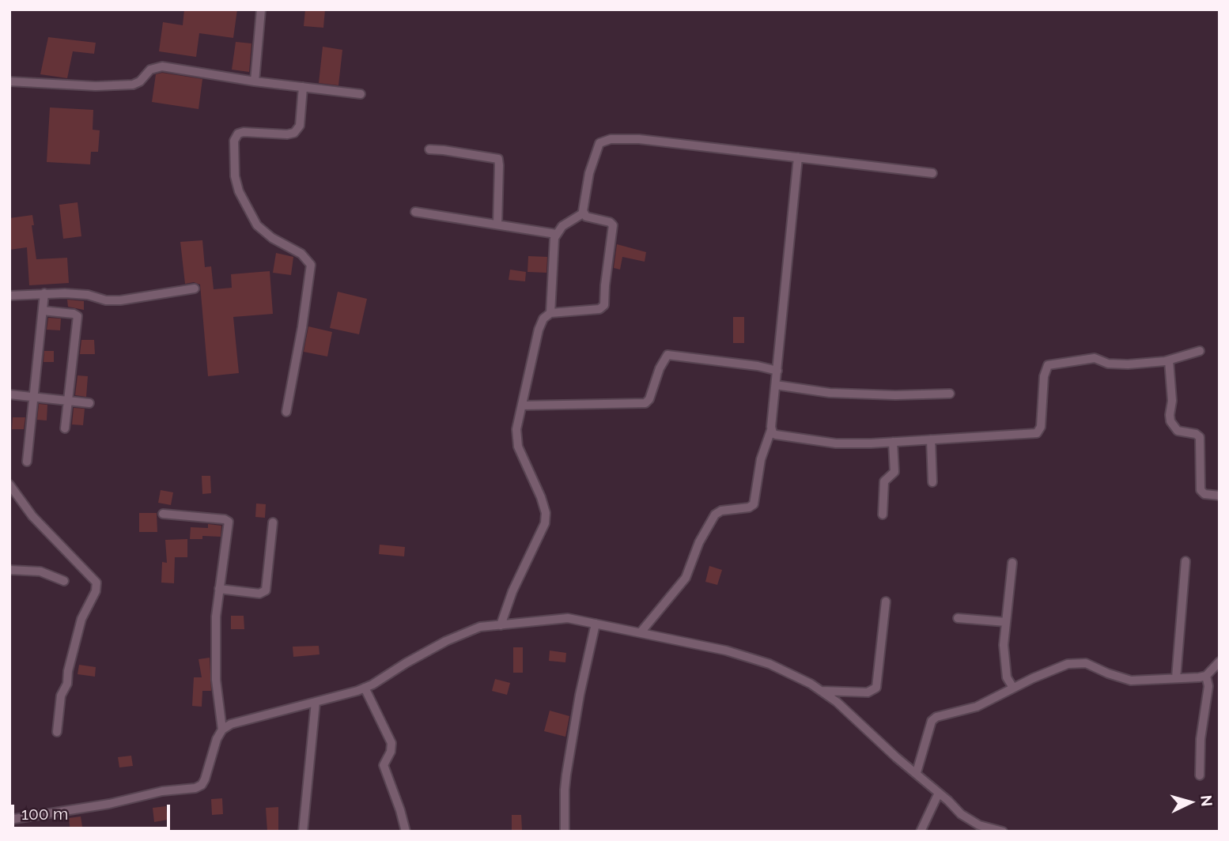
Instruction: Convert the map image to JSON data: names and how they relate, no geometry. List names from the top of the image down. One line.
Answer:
{"scale_bar":"100 m","north":"right"}
